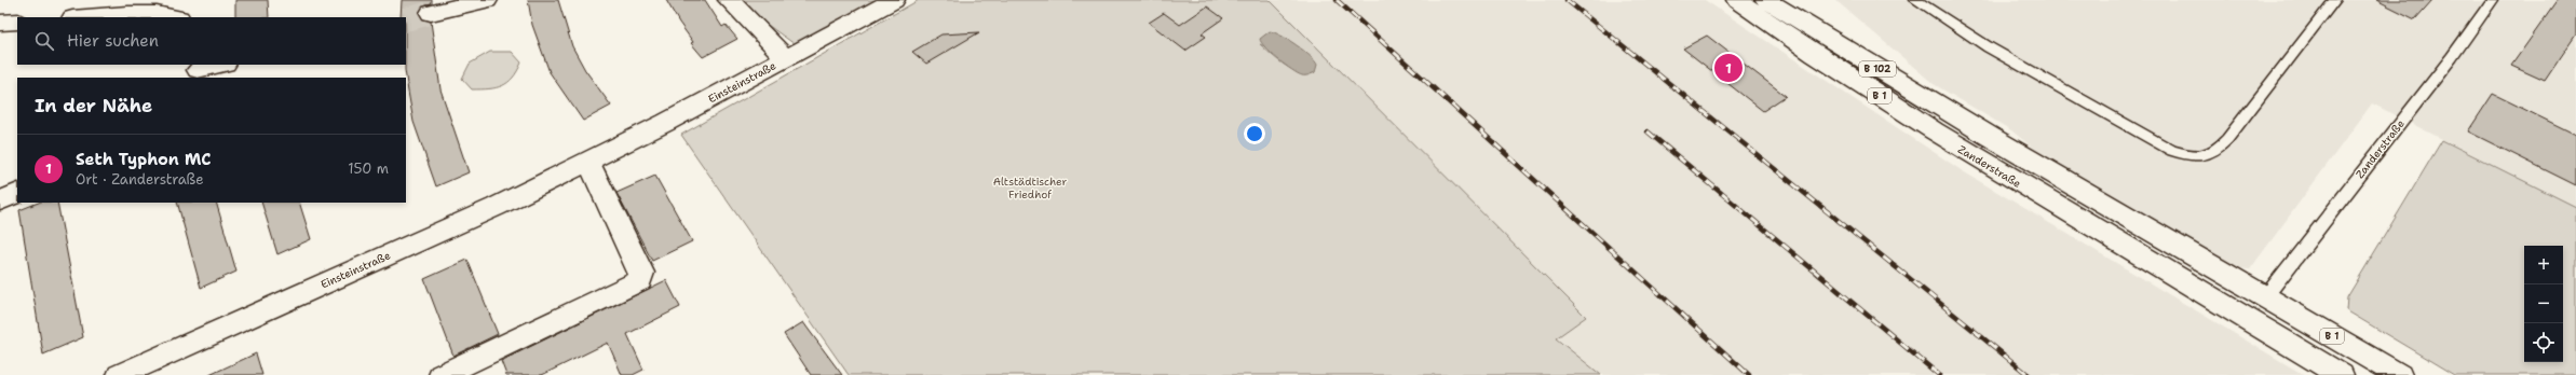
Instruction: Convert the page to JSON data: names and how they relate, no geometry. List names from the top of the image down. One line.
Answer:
{"streets":{"street":["B 102","Einsteinstraße","B 1","Zanderstraße"]},"crossings":[["B 102","B 1"],["B 1","Zanderstraße"]],"parks":["Altstädtischer Friedhof"],"page":{"search":"Hier suchen","pins":"1","heading":"In der Nähe","list":[{"mark":"1","name":"Seth Typhon MC","note":"Ort · Zanderstraße","value":"150 m"}],"map_buttons":["+","−"]}}
